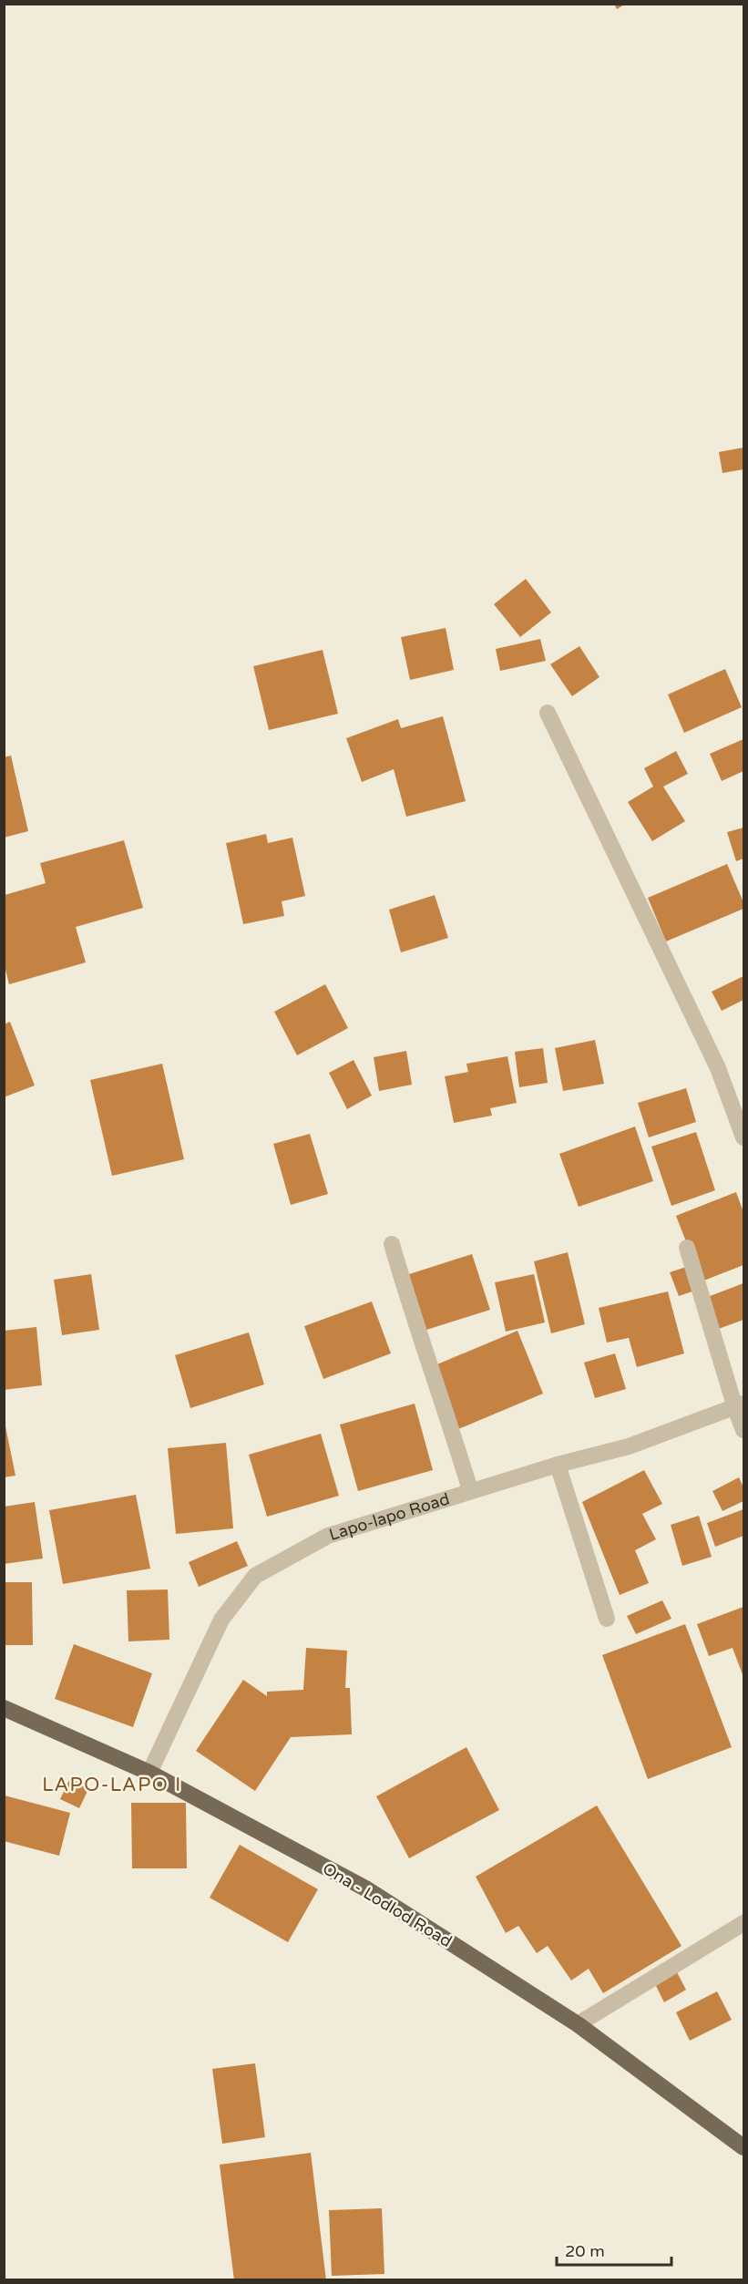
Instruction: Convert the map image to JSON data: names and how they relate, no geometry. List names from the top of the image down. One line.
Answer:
{"streets":{"main road":["Ona - Lodlod Road"],"street":["Lapo-lapo Road"]},"crossings":[["Lapo-lapo Road","Ona - Lodlod Road"]],"districts":["LAPO-LAPO I"],"scale_bar":"20 m"}
